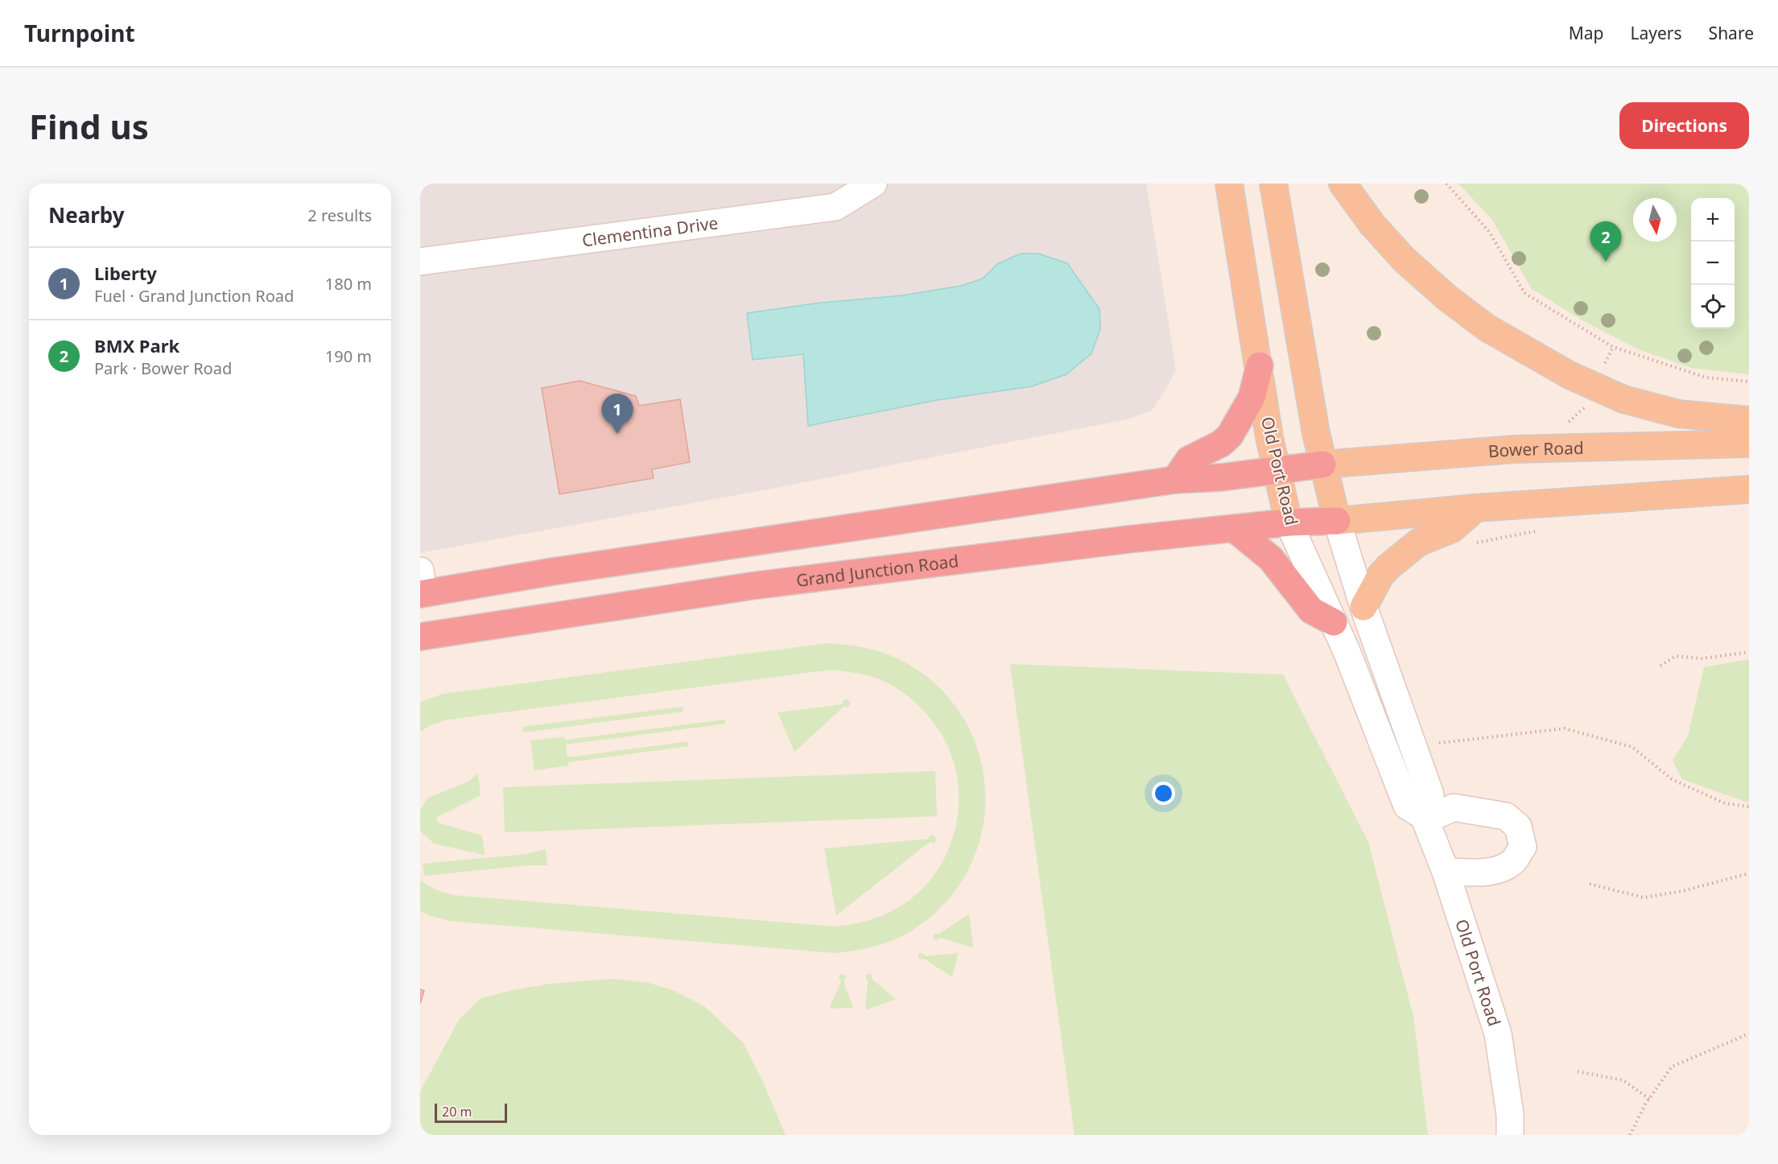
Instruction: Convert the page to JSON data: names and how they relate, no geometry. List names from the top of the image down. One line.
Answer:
{"streets":{"highway":["Grand Junction Road"],"main road":["Bower Road","Old Port Road"],"street":["Clementina Drive"]},"crossings":[["Old Port Road","Grand Junction Road"]],"scale_bar":"20 m","north":"bottom","page":{"header":"Turnpoint","nav":["Map","Layers","Share"],"buttons":"Directions","title":"Find us","heading":["Nearby","2 results"],"map_buttons":["+","−"],"pins":["2","1"],"list":[{"mark":"1","name":"Liberty","note":"Fuel · Grand Junction Road","value":"180 m"},{"mark":"2","name":"BMX Park","note":"Park · Bower Road","value":"190 m"}],"scale":"20 m"}}
